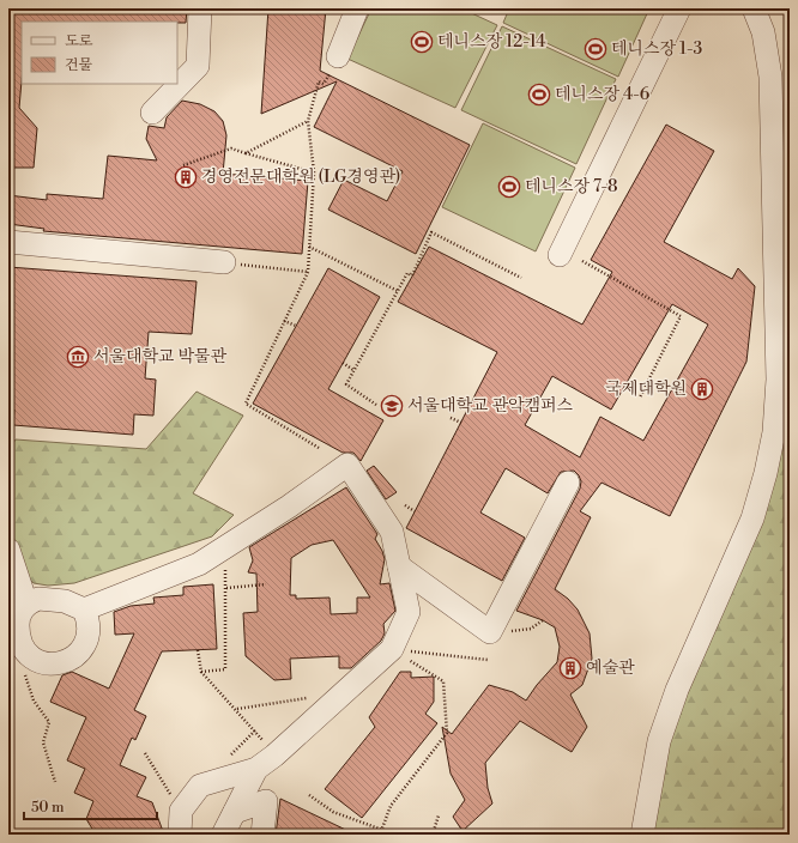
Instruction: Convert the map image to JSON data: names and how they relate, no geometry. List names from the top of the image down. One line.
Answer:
{"places":{"sports":["테니스장 12-14","테니스장 1-3","테니스장 4-6","테니스장 7-8"],"building":["경영전문대학원 (LG경영관)","국제대학원","예술관"],"museum":["서울대학교 박물관"],"school or university":["서울대학교 관악캠퍼스"]},"legend":["도로","건물"],"scale_bar":"50 m"}
